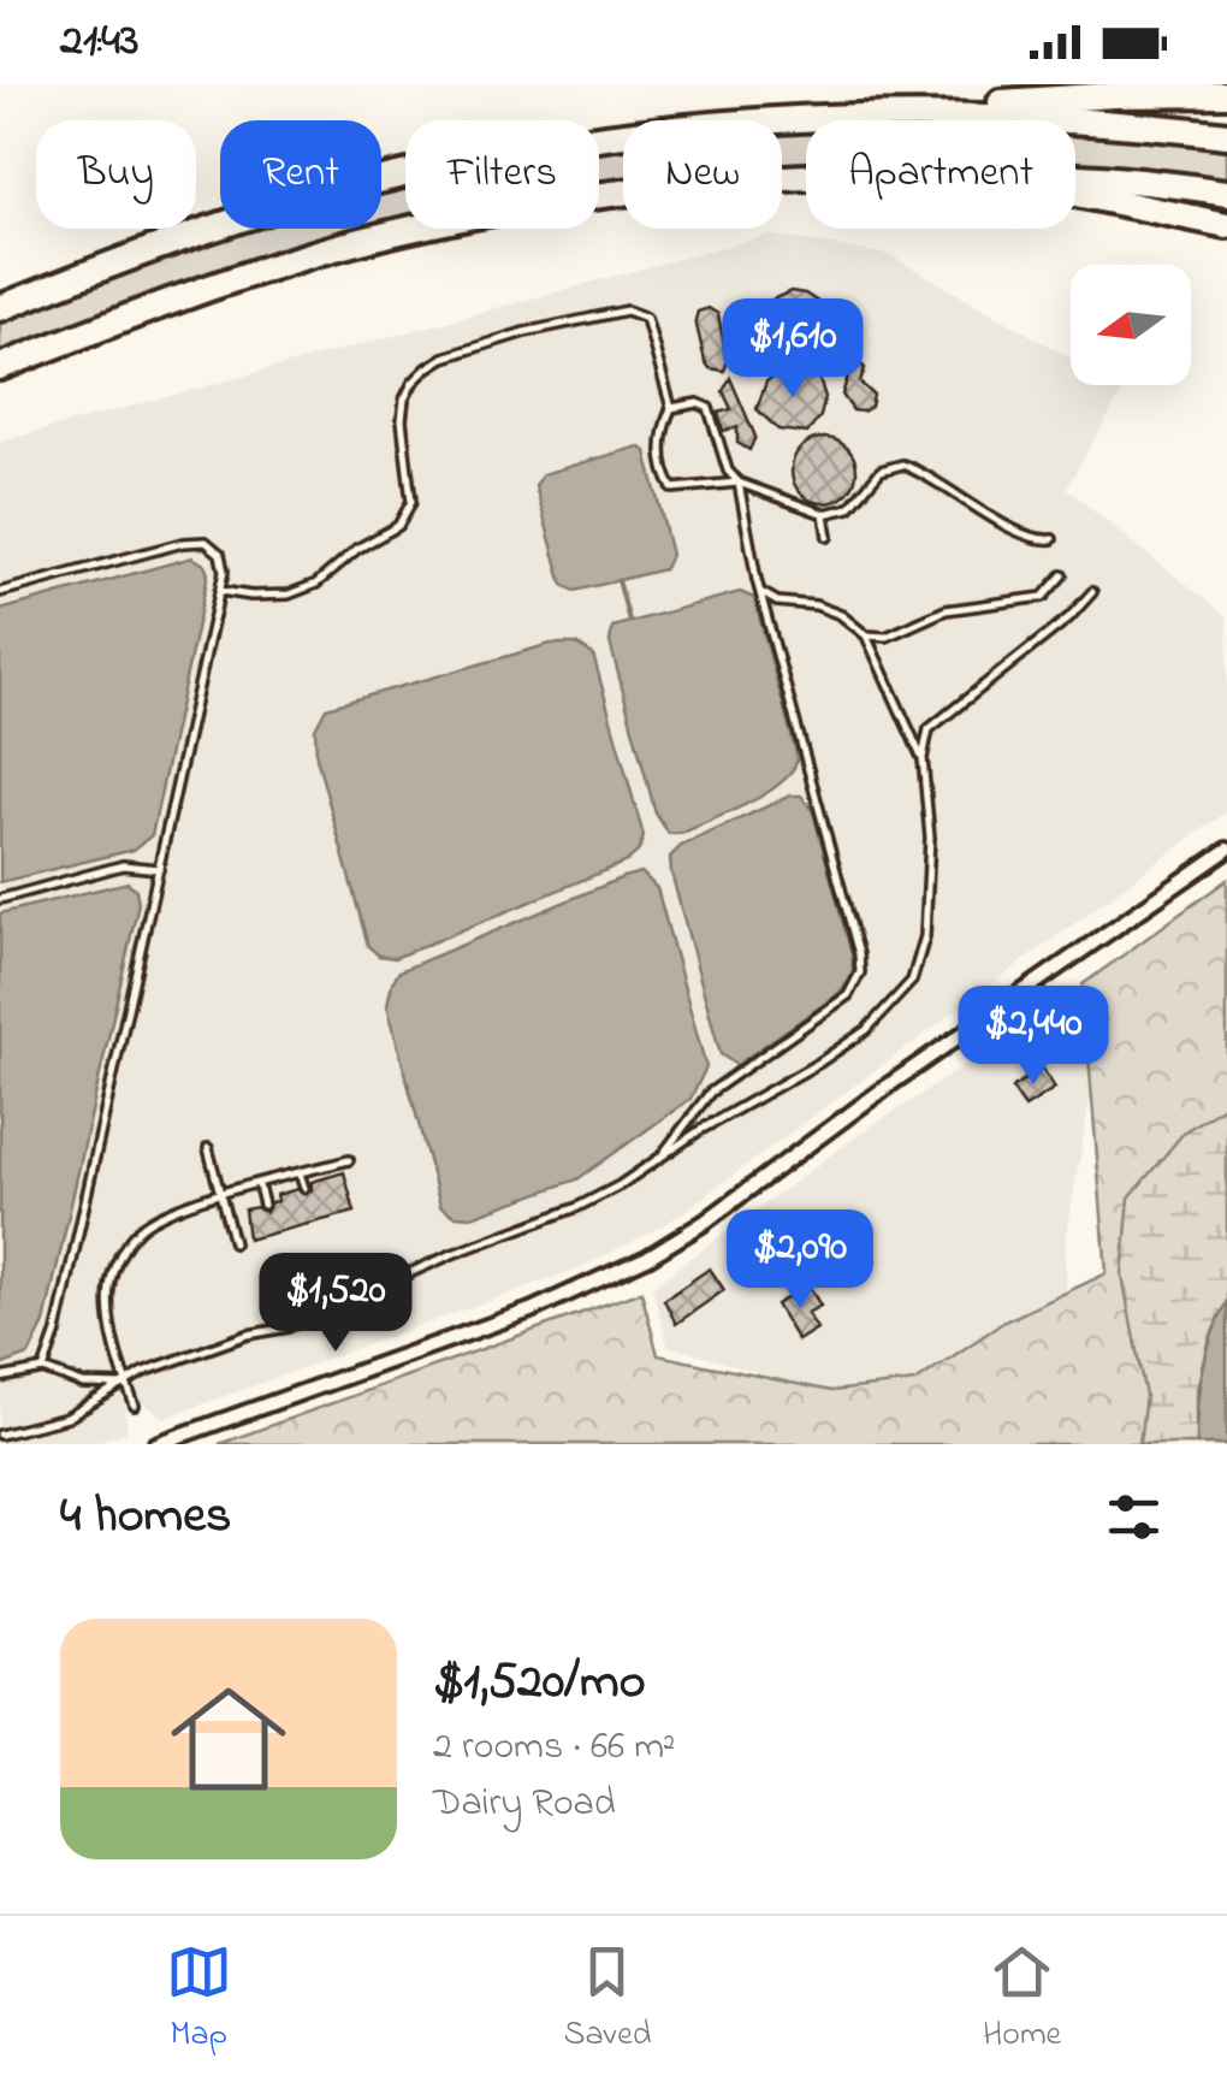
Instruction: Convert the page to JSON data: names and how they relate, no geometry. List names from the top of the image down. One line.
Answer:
{"north":"left","page":{"status":"21:43","chip":["Buy","Rent","Filters","New","Apartment"],"price":["$1,610","$2,440","$2,090","$1,520"],"heading":"4 homes","list":[{"name":"$1,520/mo","note":"2 rooms · 66 m² · Dairy Road"}],"tabs":["Map","Saved","Home"]}}
